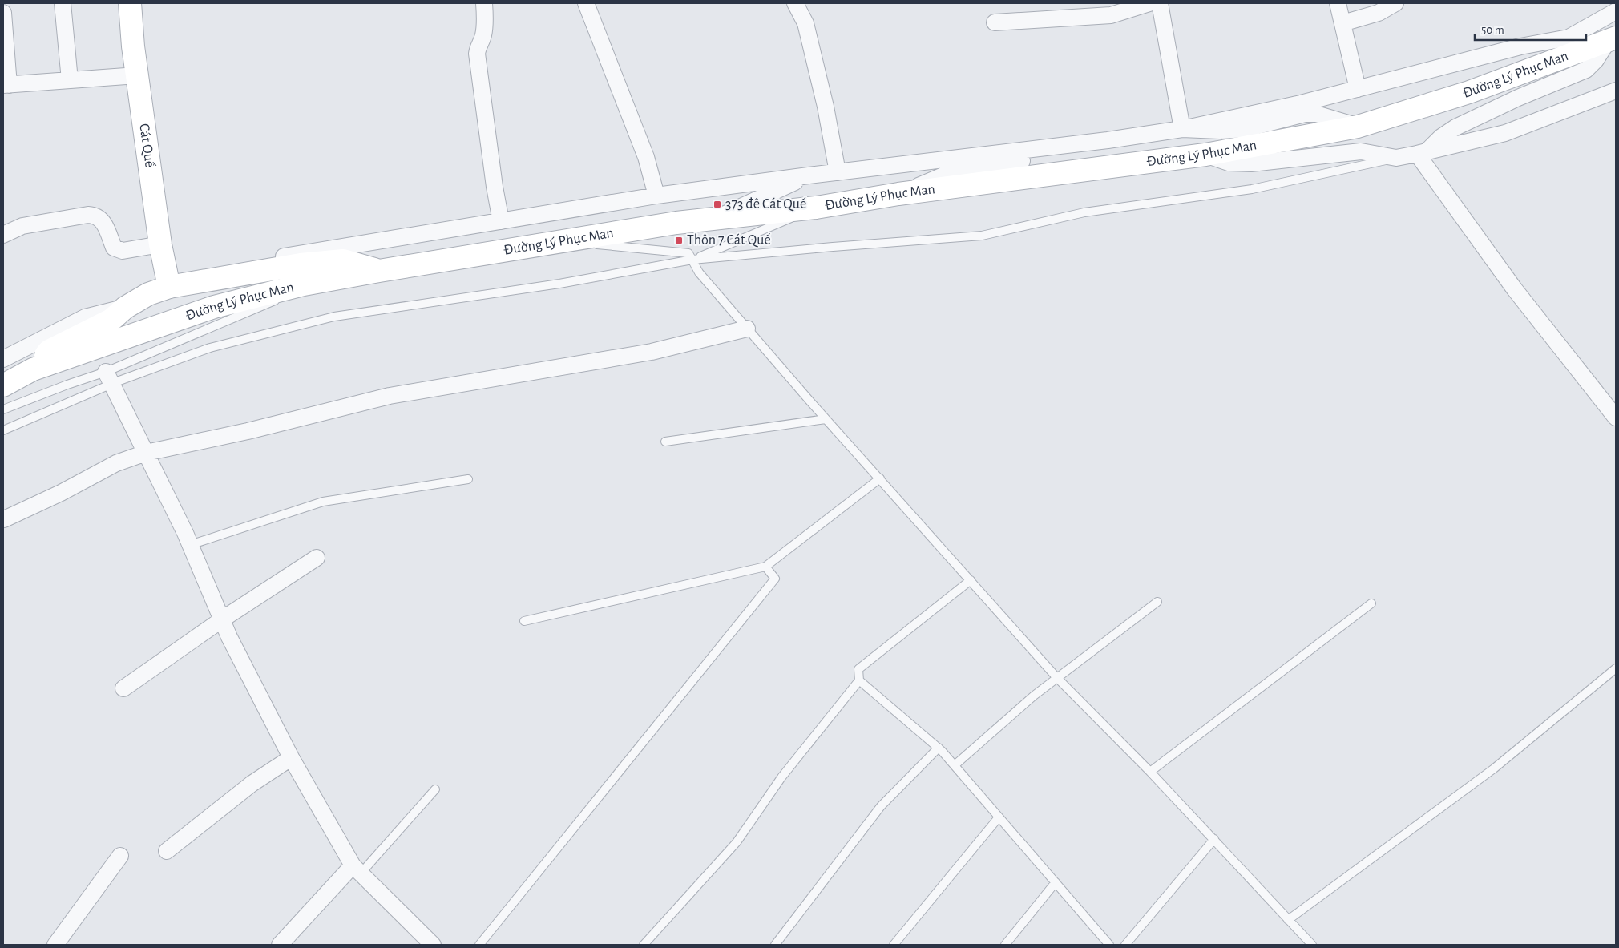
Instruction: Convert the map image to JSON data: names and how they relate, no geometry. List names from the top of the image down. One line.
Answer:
{"streets":{"main road":["Đường Lý Phục Man","Cát Quế"]},"places":{"transit":["373 đê Cát Quế","Thôn 7 Cát Quế"]},"scale_bar":"50 m"}
